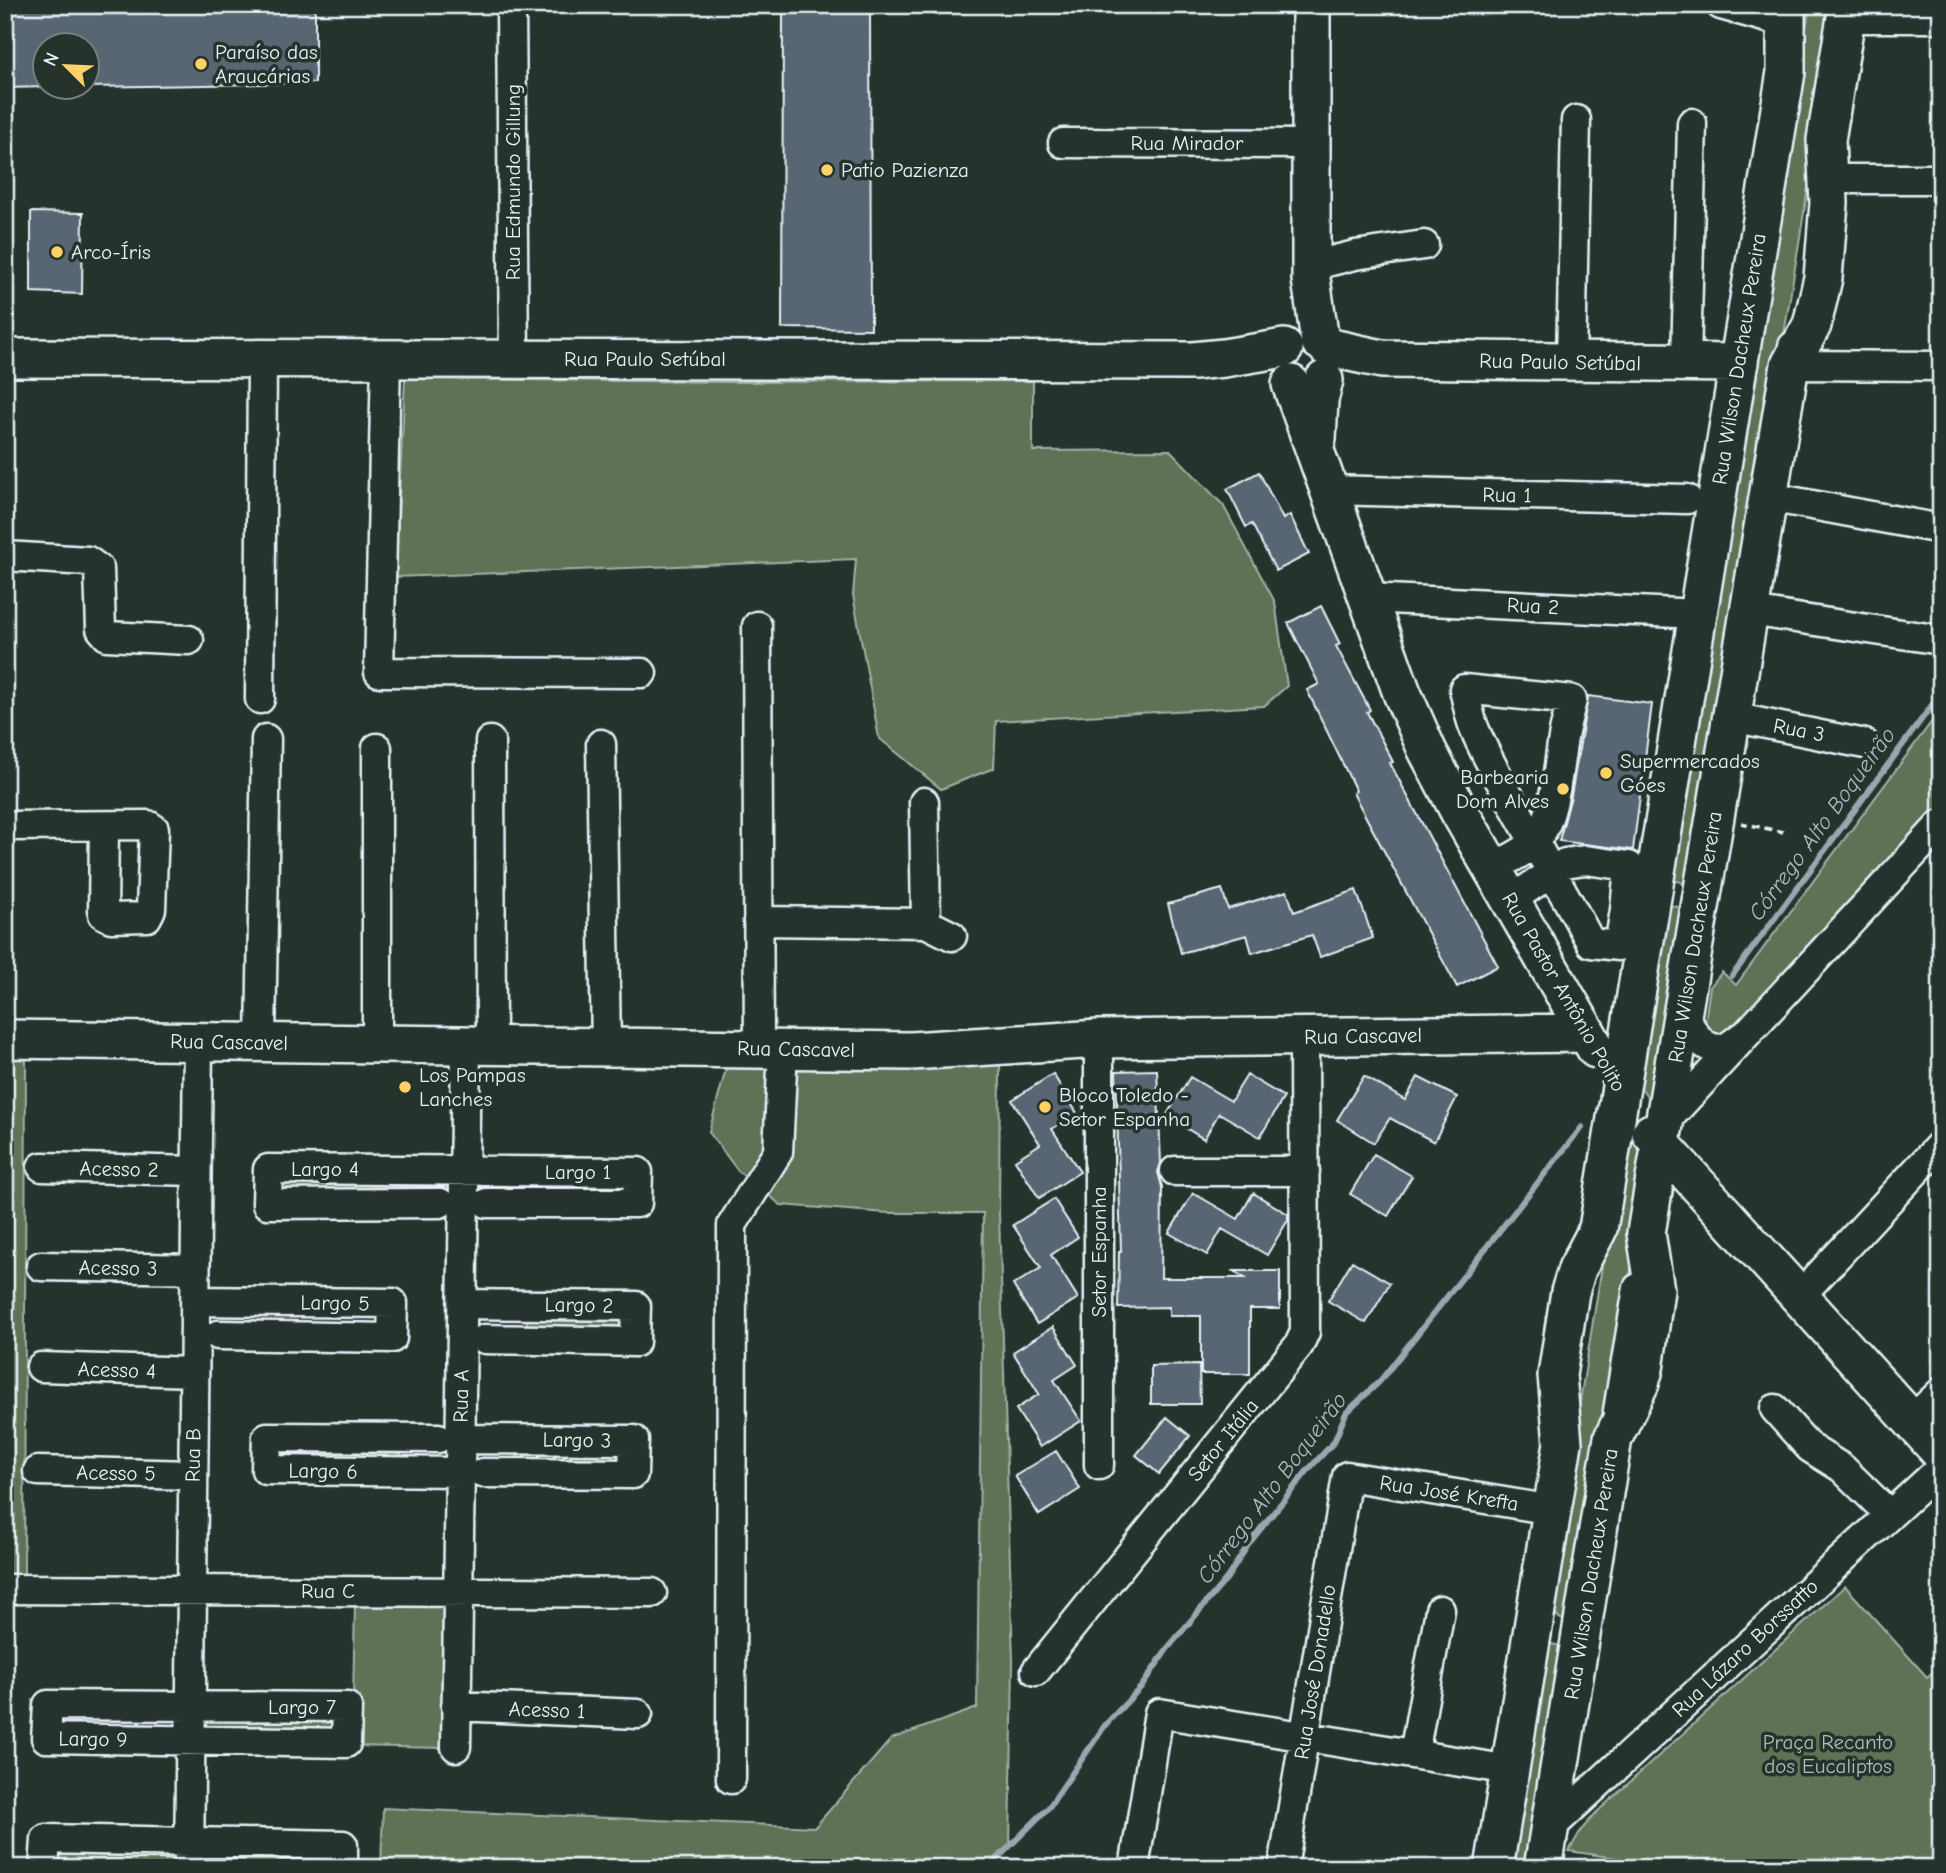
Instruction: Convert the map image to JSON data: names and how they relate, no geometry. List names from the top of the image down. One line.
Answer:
{"streets":{"main road":["Rua Paulo Setúbal","Rua Wilson Dacheux Pereira","Rua Pastor Antônio Polito","Rua Cascavel"],"street":["Rua Mirador","Rua Edmundo Gillung","Rua 1","Rua 2","Rua 3","Acesso 2","Largo 4","Largo 1","Setor Espanha","Acesso 3","Largo 5","Largo 2","Acesso 4","Rua A","Largo 3","Setor Itália","Rua B","Largo 6","Acesso 5","Rua José Krefta","Rua C","Rua Lázaro Borssatto","Rua José Donadello","Largo 7","Acesso 1","Largo 9"]},"crossings":[["Rua Mirador","Rua Pastor Antônio Polito"],["Rua Edmundo Gillung","Rua Paulo Setúbal"],["Rua Paulo Setúbal","Rua Wilson Dacheux Pereira"],["Rua Paulo Setúbal","Rua Pastor Antônio Polito"],["Rua Wilson Dacheux Pereira","Rua 2"],["Rua Wilson Dacheux Pereira","Rua 3"],["Rua Wilson Dacheux Pereira","Rua Pastor Antônio Polito"],["Rua Wilson Dacheux Pereira","Rua Cascavel"],["Rua Wilson Dacheux Pereira","Rua José Krefta"],["Rua Wilson Dacheux Pereira","Rua Lázaro Borssatto"],["Rua 1","Rua Pastor Antônio Polito"],["Rua 2","Rua Pastor Antônio Polito"],["Rua Pastor Antônio Polito","Rua Cascavel"],["Rua Cascavel","Setor Espanha"],["Rua Cascavel","Rua A"],["Rua Cascavel","Setor Itália"],["Rua Cascavel","Rua B"],["Acesso 2","Rua B"],["Largo 4","Largo 1"],["Largo 4","Rua A"],["Largo 1","Rua A"],["Acesso 3","Rua B"],["Largo 5","Rua B"],["Largo 2","Rua A"],["Acesso 4","Rua B"],["Rua A","Largo 3"],["Rua A","Largo 6"],["Rua A","Rua C"],["Rua A","Acesso 1"],["Largo 3","Largo 6"],["Rua B","Acesso 5"],["Rua B","Rua C"],["Rua B","Largo 7"],["Rua B","Largo 9"],["Rua José Krefta","Rua José Donadello"],["Largo 7","Largo 9"]],"water":["Córrego Alto Boqueirão"],"parks":["Praça Recanto dos Eucaliptos"],"places":["Paraíso das Araucárias","Patio Pazienza","Arco-Íris","Supermercados Góes","Barbearia Dom Alves","Los Pampas Lanches","Bloco Toledo - Setor Espanha"],"north":"top left"}
